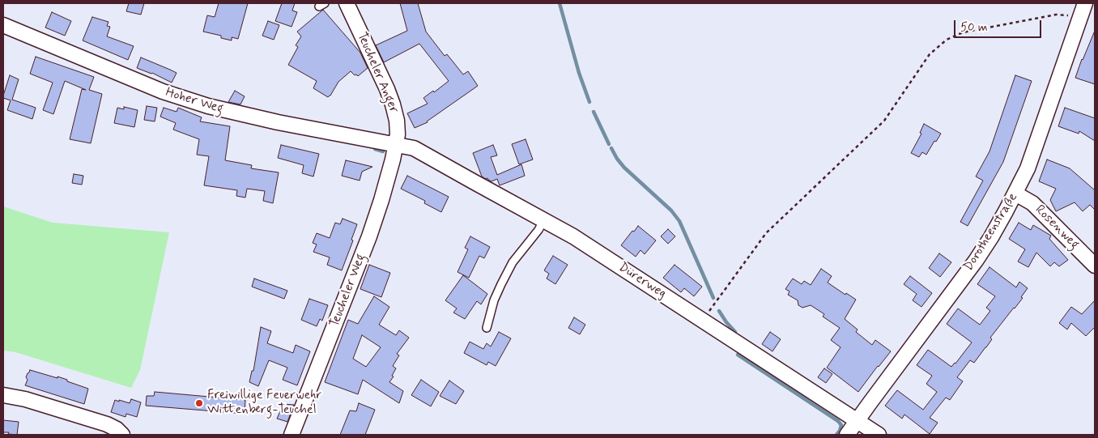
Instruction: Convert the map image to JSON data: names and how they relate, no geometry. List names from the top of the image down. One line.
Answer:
{"streets":{"street":["Teucheler Anger","Hoher Weg","Rosenweg","Dorotheenstraße","Dürerweg","Teucheler Weg"]},"crossings":[["Teucheler Anger","Hoher Weg"],["Teucheler Anger","Dürerweg"],["Teucheler Anger","Teucheler Weg"],["Hoher Weg","Dürerweg"],["Hoher Weg","Teucheler Weg"],["Rosenweg","Dorotheenstraße"],["Dorotheenstraße","Dürerweg"],["Dürerweg","Teucheler Weg"]],"places":["Freiwillige Feuerwehr Wittenberg-Teuchel"],"scale_bar":"50 m"}
